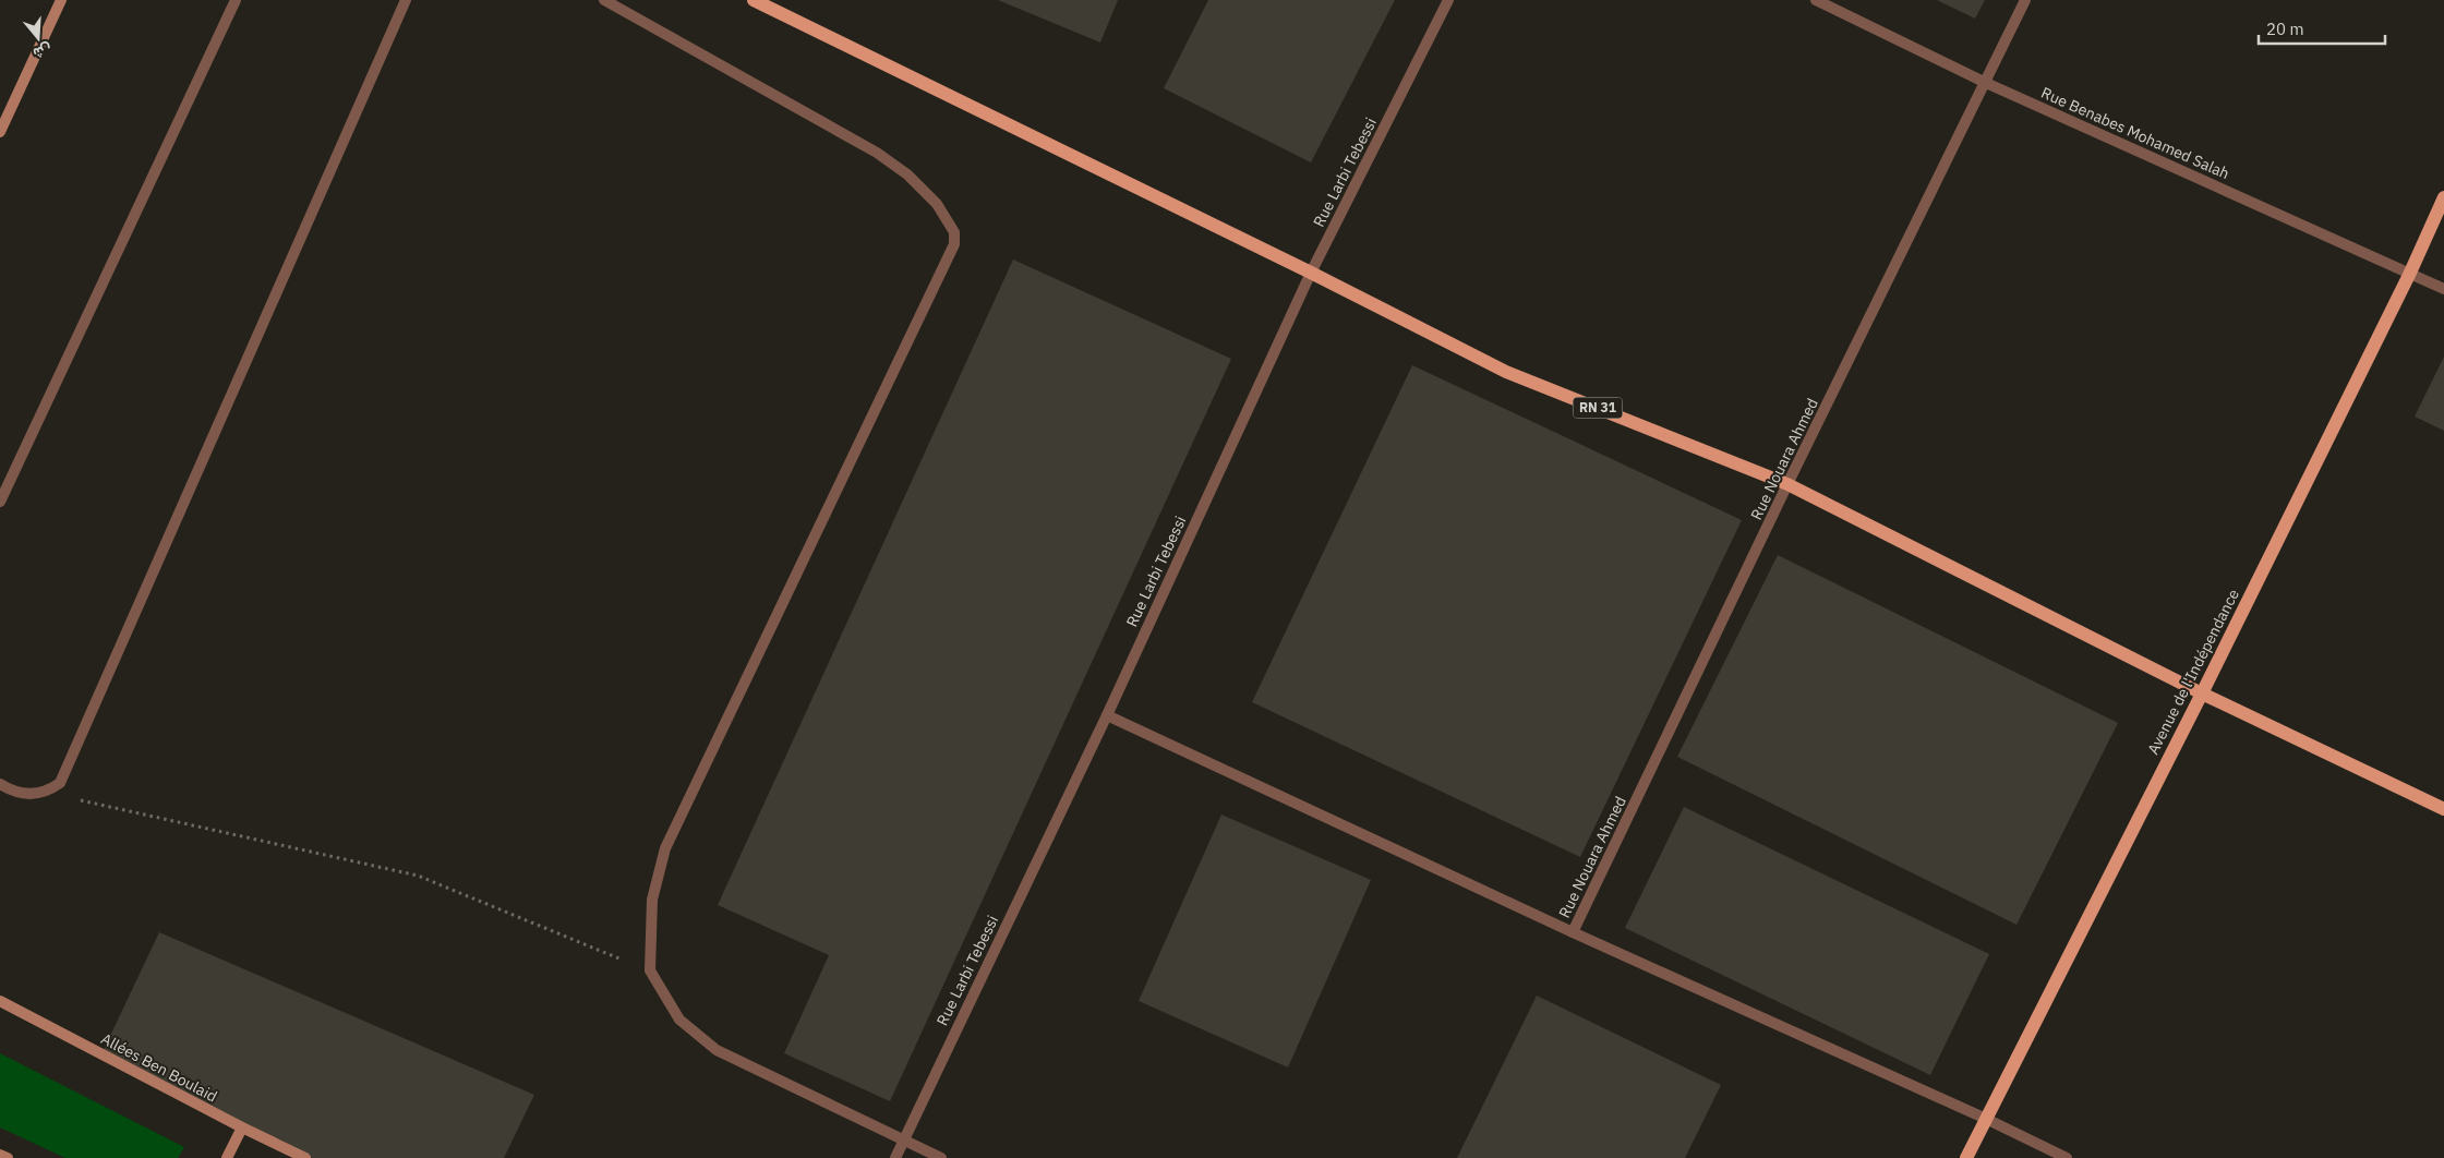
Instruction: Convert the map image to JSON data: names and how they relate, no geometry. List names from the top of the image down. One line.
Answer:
{"streets":{"main road":["RN 31","Avenue de l'Indépendance","Allées Ben Boulaid"],"street":["Rue Benabes Mohamed Salah","Rue Larbi Tebessi","Rue Nouara Ahmed"]},"crossings":[["Rue Benabes Mohamed Salah","Rue Nouara Ahmed"],["Rue Benabes Mohamed Salah","Avenue de l'Indépendance"],["Rue Larbi Tebessi","RN 31"],["RN 31","Rue Nouara Ahmed"],["RN 31","Avenue de l'Indépendance"]],"scale_bar":"20 m","north":"bottom"}
